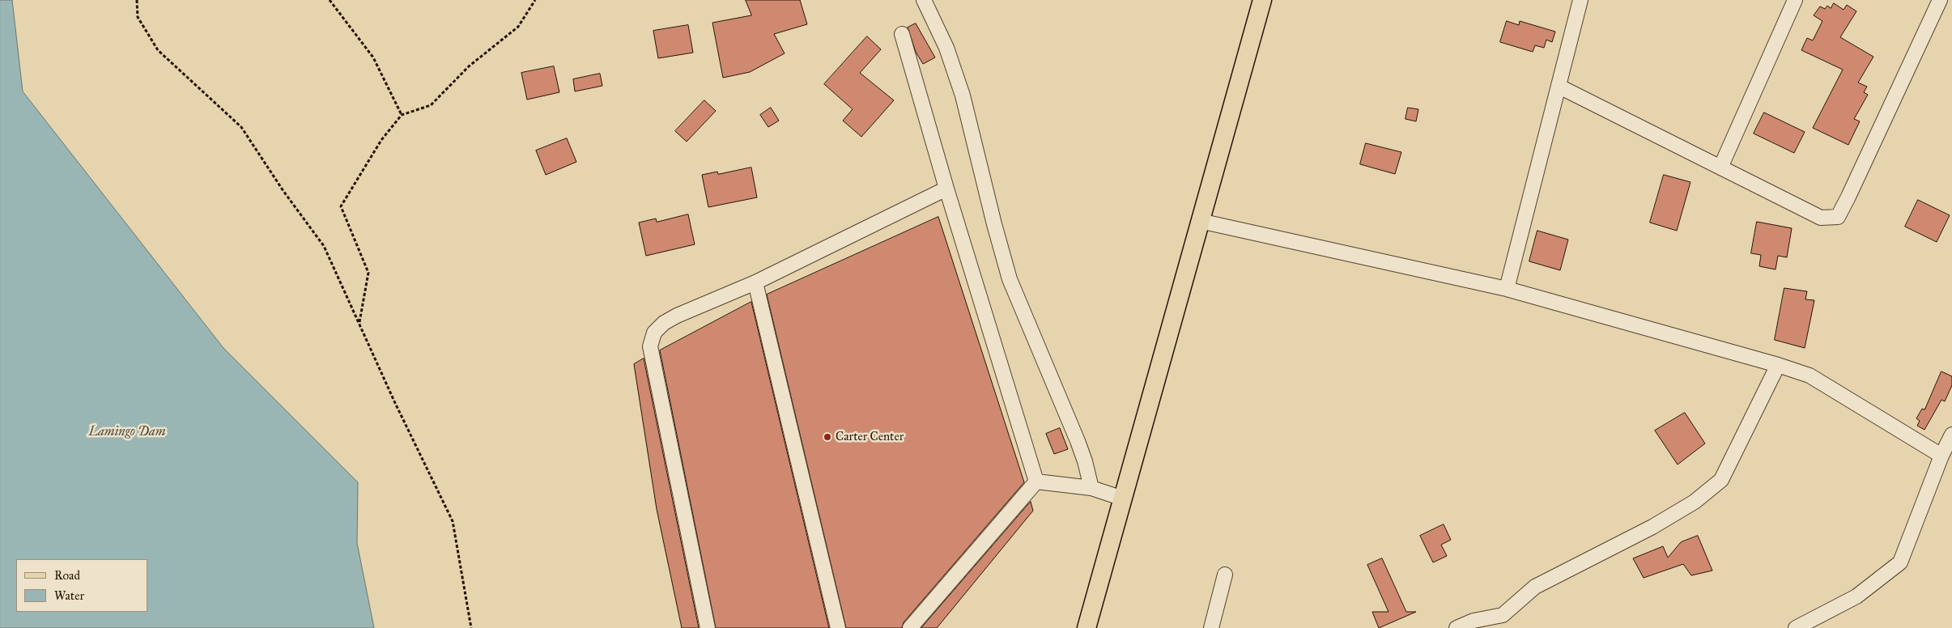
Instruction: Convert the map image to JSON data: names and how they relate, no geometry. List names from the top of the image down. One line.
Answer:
{"water":["Lamingo Dam"],"places":["Carter Center"],"legend":["Road","Water"]}
